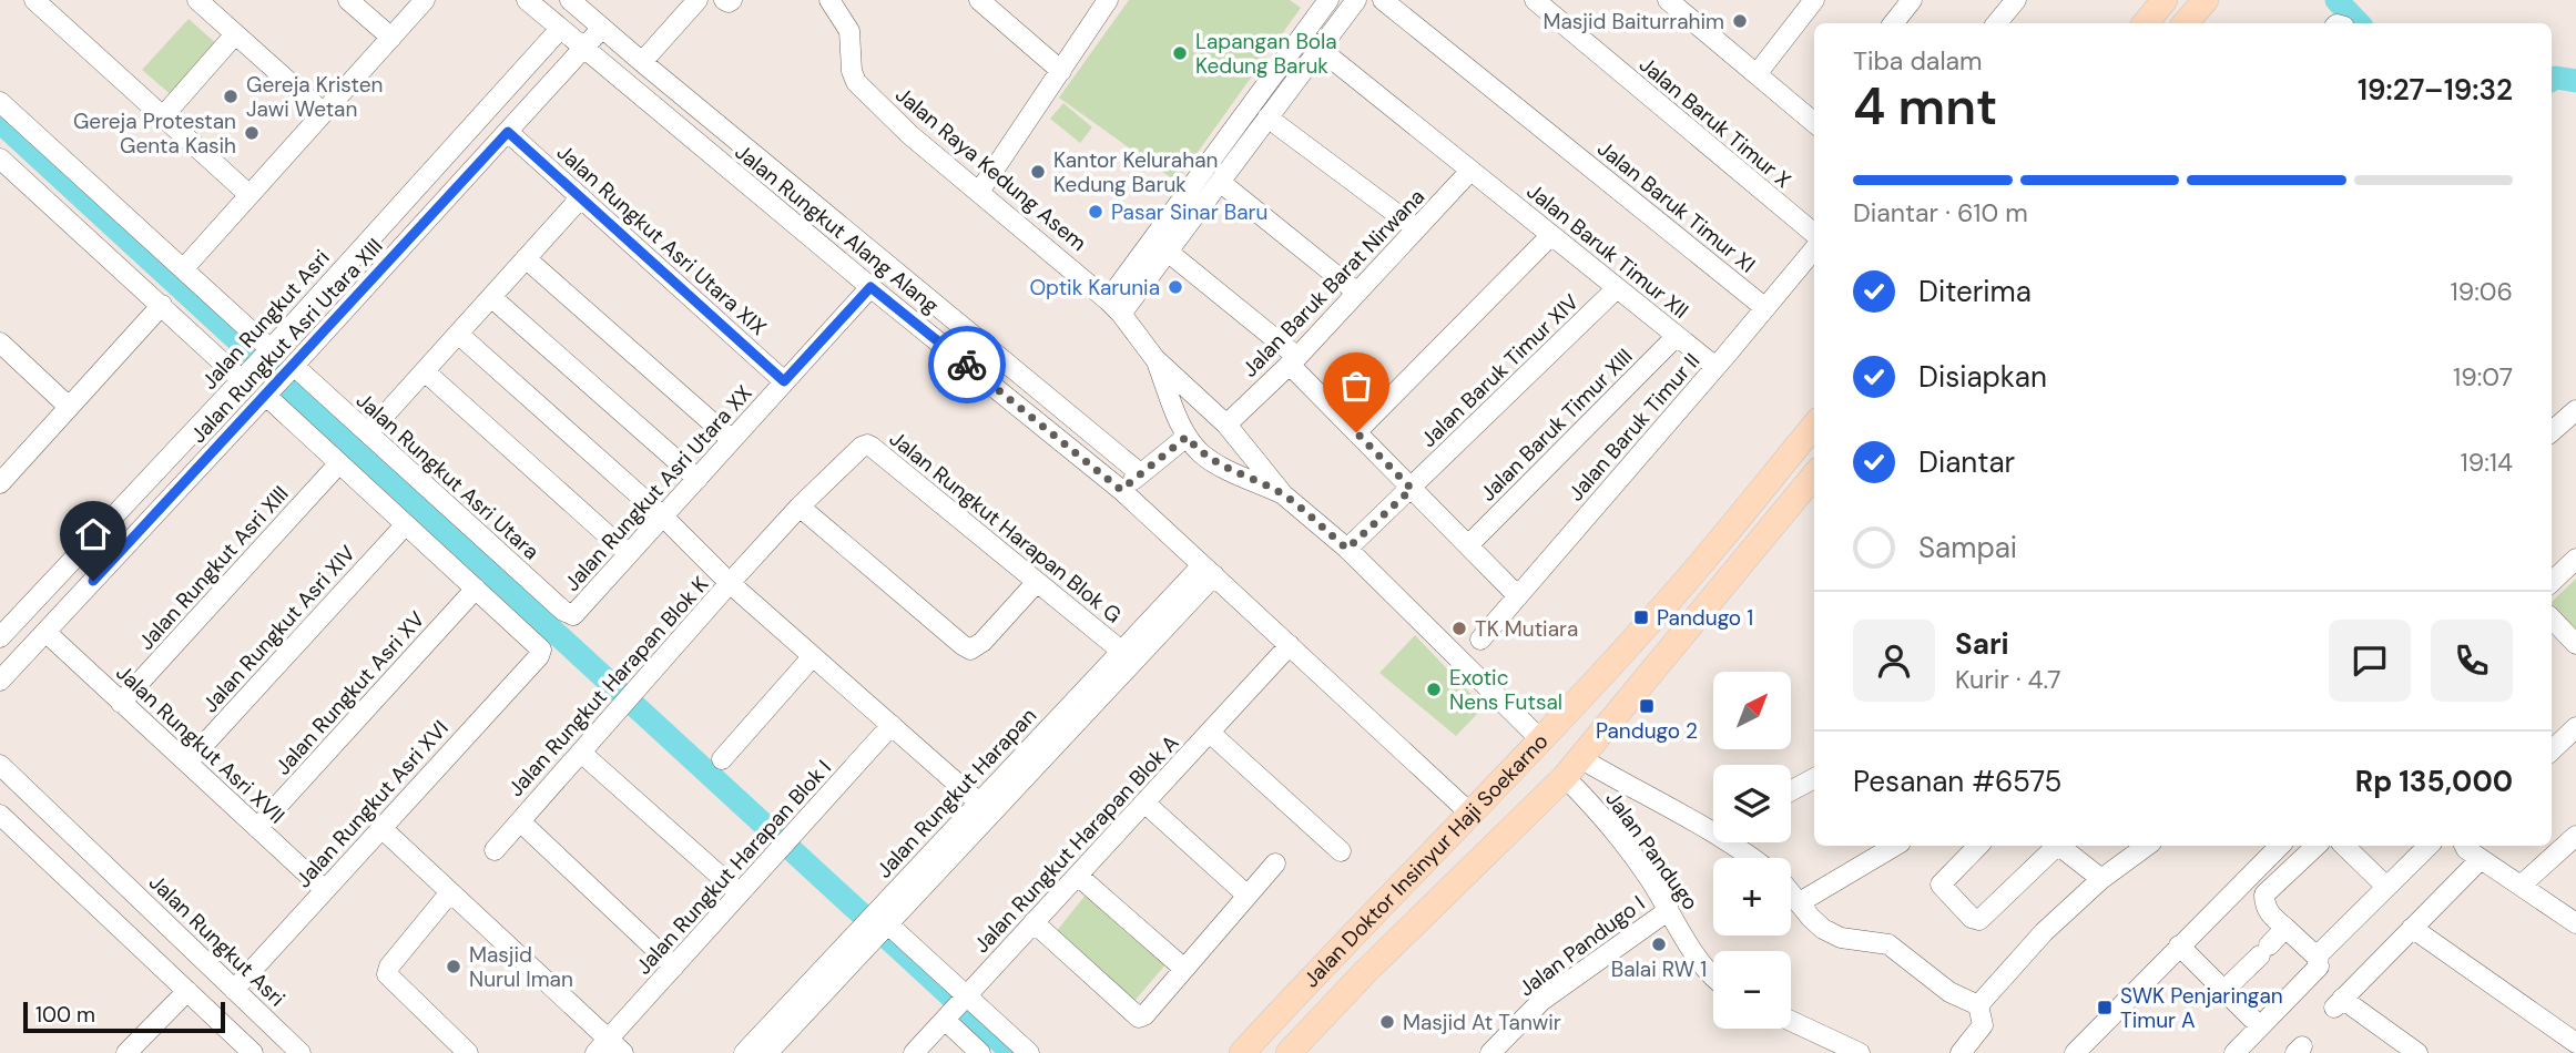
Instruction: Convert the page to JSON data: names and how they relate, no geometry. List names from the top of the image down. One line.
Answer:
{"streets":{"main road":["Jalan Doktor Insinyur Haji Soekarno"],"street":["Jalan Baruk Timur X","Jalan Raya Kedung Asem","Jalan Baruk Timur XI","Jalan Rungkut Alang Alang","Jalan Rungkut Asri Utara XIX","Jalan Baruk Timur XII","Jalan Baruk Barat Nirwana","Jalan Rungkut Asri","Jalan Rungkut Asri Utara XIII","Jalan Baruk Timur XIV","Jalan Baruk Timur XIII","Jalan Baruk Timur II","Jalan Rungkut Asri Utara","Jalan Rungkut Asri Utara XX","Jalan Rungkut Harapan Blok G","Jalan Rungkut Asri XIII","Jalan Rungkut Asri XIV","Jalan Rungkut Harapan Blok K","Jalan Rungkut Asri XV","Jalan Rungkut Asri XVII","Jalan Rungkut Harapan","Jalan Rungkut Asri XVI","Jalan Rungkut Harapan Blok A","Jalan Pandugo","Jalan Rungkut Harapan Blok I","Jalan Pandugo I"]},"crossings":[["Jalan Raya Kedung Asem","Jalan Baruk Barat Nirwana"],["Jalan Raya Kedung Asem","Jalan Baruk Timur XIV"],["Jalan Raya Kedung Asem","Jalan Baruk Timur II"],["Jalan Raya Kedung Asem","Jalan Doktor Insinyur Haji Soekarno"],["Jalan Baruk Timur XI","Jalan Baruk Timur II"],["Jalan Rungkut Alang Alang","Jalan Rungkut Asri"],["Jalan Rungkut Alang Alang","Jalan Rungkut Asri Utara XIII"],["Jalan Rungkut Alang Alang","Jalan Rungkut Asri Utara XX"],["Jalan Rungkut Asri Utara XIX","Jalan Rungkut Asri Utara XIII"],["Jalan Rungkut Asri Utara XIX","Jalan Rungkut Asri Utara XX"],["Jalan Baruk Timur XII","Jalan Baruk Barat Nirwana"],["Jalan Baruk Timur XII","Jalan Baruk Timur XIV"],["Jalan Baruk Timur XII","Jalan Baruk Timur XIII"],["Jalan Baruk Timur XII","Jalan Baruk Timur II"],["Jalan Rungkut Asri","Jalan Rungkut Asri XVI"],["Jalan Rungkut Asri Utara XIII","Jalan Rungkut Asri Utara"],["Jalan Rungkut Asri Utara XIII","Jalan Rungkut Asri XVII"],["Jalan Rungkut Asri Utara","Jalan Rungkut Asri Utara XX"],["Jalan Rungkut Harapan Blok G","Jalan Rungkut Harapan Blok K"],["Jalan Rungkut Harapan Blok G","Jalan Rungkut Harapan"],["Jalan Rungkut Asri XIII","Jalan Rungkut Asri XVII"],["Jalan Rungkut Asri XIV","Jalan Rungkut Asri XVII"],["Jalan Rungkut Harapan Blok K","Jalan Rungkut Harapan Blok I"],["Jalan Rungkut Asri XV","Jalan Rungkut Asri XVII"],["Jalan Rungkut Asri XV","Jalan Rungkut Asri XVI"],["Jalan Rungkut Asri XVII","Jalan Rungkut Asri XVI"],["Jalan Pandugo","Jalan Doktor Insinyur Haji Soekarno"],["Jalan Pandugo","Jalan Pandugo I"]],"places":{"other":["Masjid Baiturrahim","Lapangan Bola Kedung Baruk","Gereja Kristen Jawi Wetan","Gereja Protestan Genta Kasih","Kantor Kelurahan Kedung Baruk","Pasar Sinar Baru","Optik Karunia","TK Mutiara","Exotic Nens Futsal","Balai RW 1","Masjid Nurul Iman","Masjid At Tanwir"],"transit":["Pandugo 1","Pandugo 2","SWK Penjaringan Timur A"]},"scale_bar":"100 m","north":"top right","page":{"heading":["4 mnt","Tiba dalam","19:27–19:32"],"panel":["Sari","Kurir · 4.7","Pesanan #6575","Rp 135,000"],"bar":"Diantar · 610 m","list":[["Diterima","19:06"],["Disiapkan","19:07"],["Diantar","19:14"],"Sampai"],"map_buttons":["+","−"],"scale":"100 m"}}
